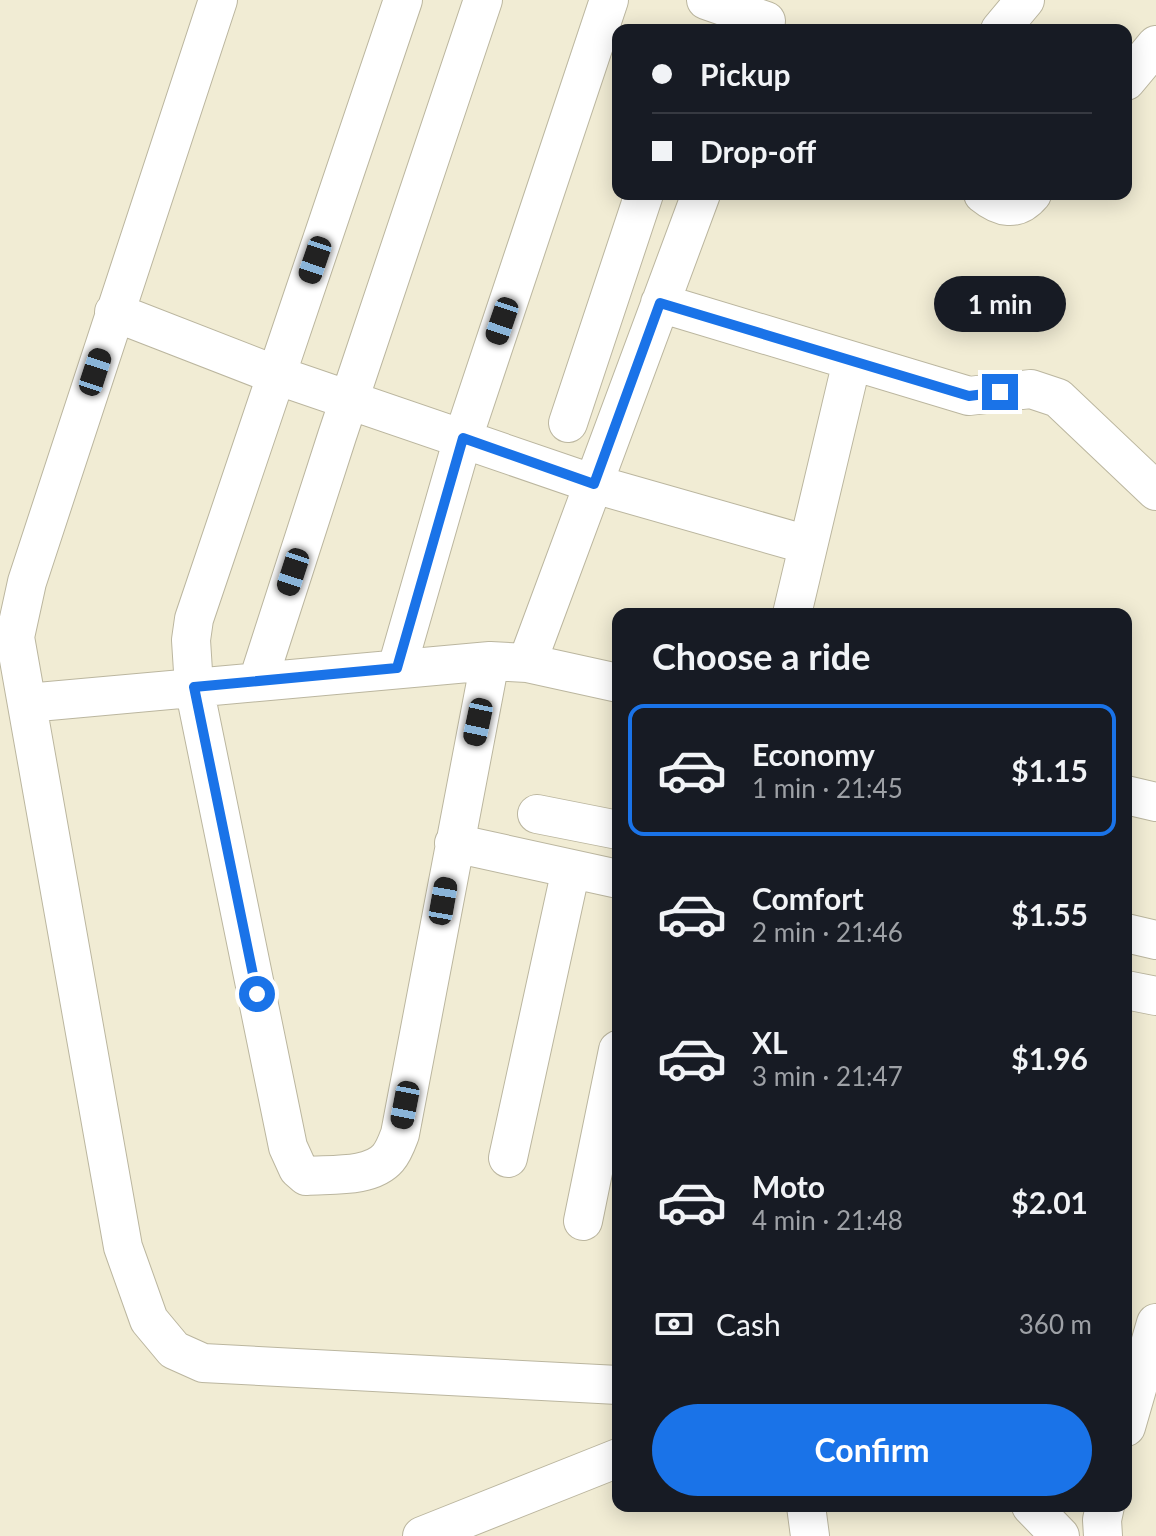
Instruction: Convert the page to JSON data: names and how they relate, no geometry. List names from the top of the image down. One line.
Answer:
{"page":{"banner":["Pickup","Drop-off"],"bubble":"1 min","heading":"Choose a ride","list":[{"name":"Economy","note":"1 min · 21:45","value":"$1.15"},{"name":"Comfort","note":"2 min · 21:46","value":"$1.55"},{"name":"XL","note":"3 min · 21:47","value":"$1.96"},{"name":"Moto","note":"4 min · 21:48","value":"$2.01"}],"pay":["Cash","360 m"],"buttons":"Confirm"}}
